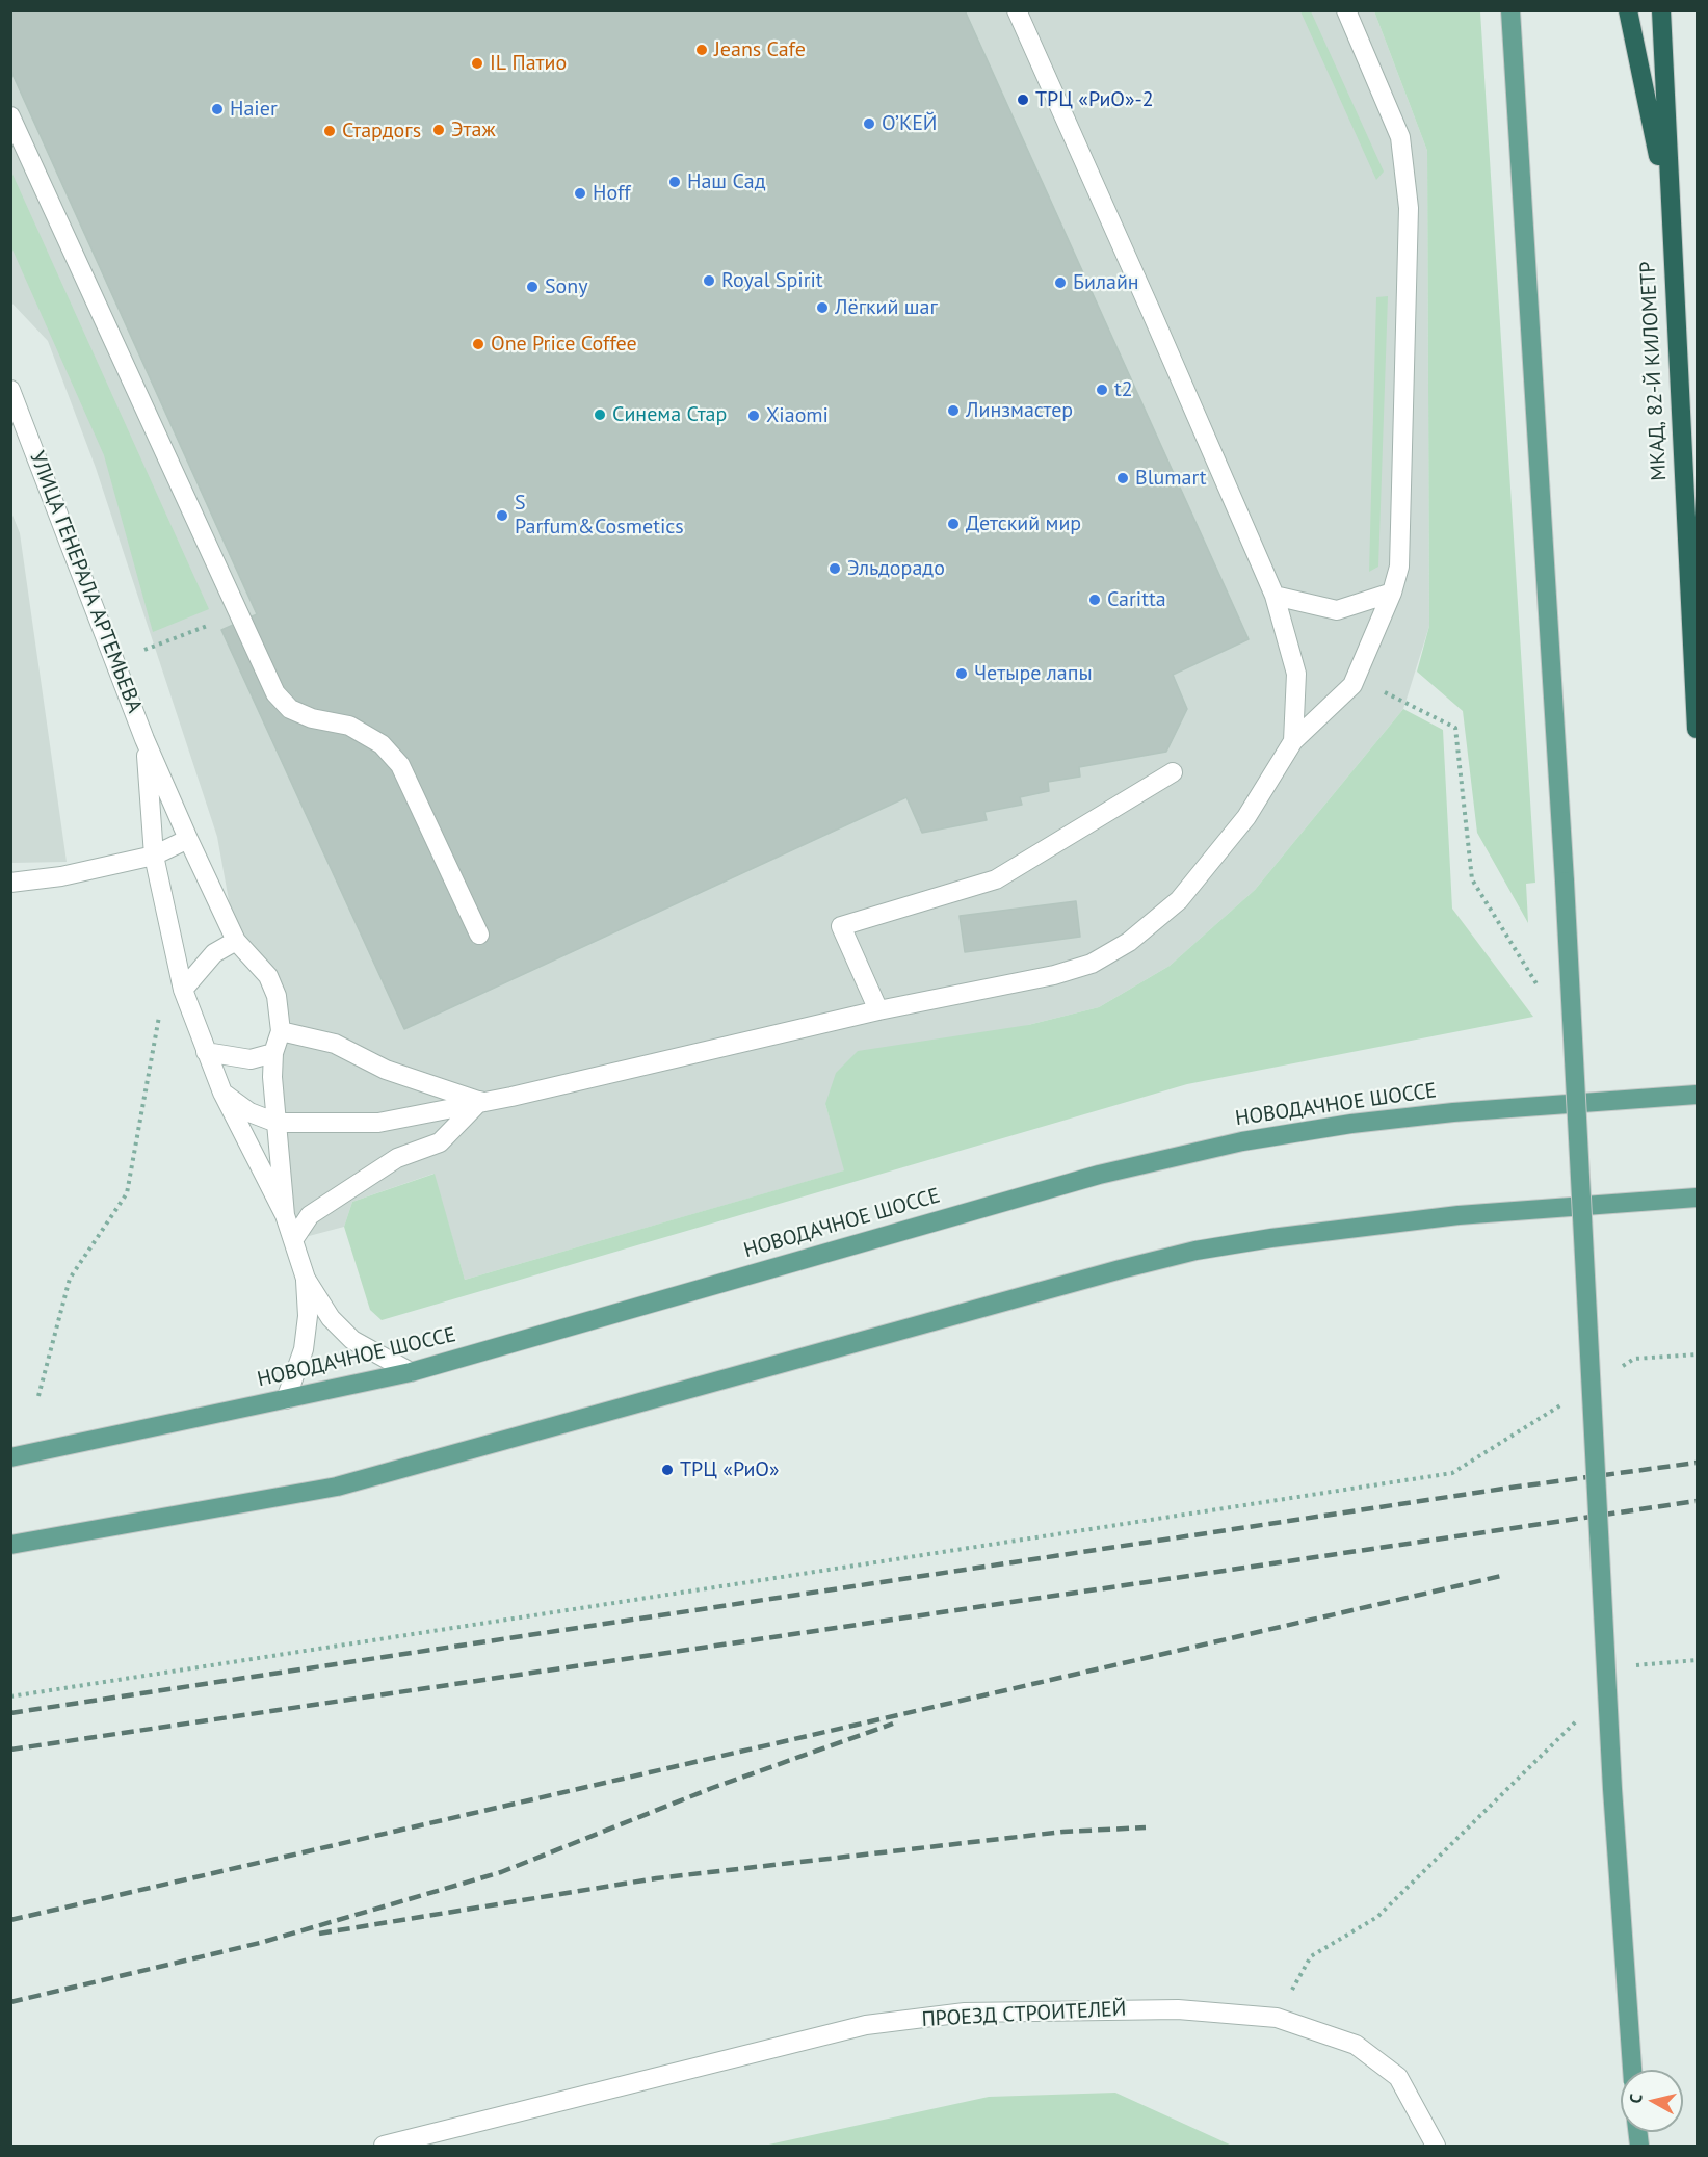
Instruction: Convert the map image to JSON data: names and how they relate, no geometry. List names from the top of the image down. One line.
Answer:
{"streets":{"highway":["МКАД, 82-Й КИЛОМЕТР"],"main road":["НОВОДАЧНОЕ ШОССЕ"],"street":["УЛИЦА ГЕНЕРАЛА АРТЕМЬЕВА","ПРОЕЗД СТРОИТЕЛЕЙ"]},"places":["Jeans Cafe","IL Патио","ТРЦ «РиО»-2","Haier","О’КЕЙ","Этаж","Стардогs","Наш Сад","Hoff","Royal Spirit","Билайн","Sony","Лёгкий шаг","One Price Coffee","t2","Линзмастер","Синема Стар","Xiaomi","Blumart","S Parfum&Cosmetics","Детский мир","Эльдорадо","Caritta","Четыре лапы","ТРЦ «РиО»"],"north":"left"}
